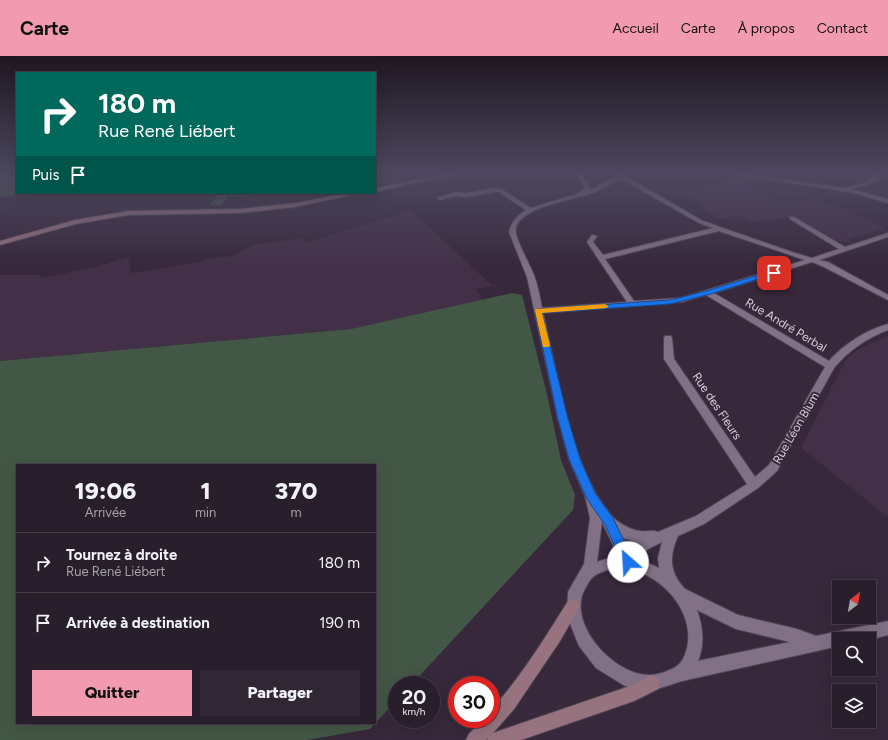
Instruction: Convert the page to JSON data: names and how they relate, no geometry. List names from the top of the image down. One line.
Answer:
{"streets":{"street":["Rue André Perbal","Rue des Fleurs","Rue Léon Blum"]},"crossings":[["Rue André Perbal","Rue Léon Blum"],["Rue des Fleurs","Rue Léon Blum"]],"north":"top right","page":{"header":"Carte","nav":["Accueil","Carte","À propos","Contact"],"turn":["180 m","Rue René Liébert"],"then":"Puis","eta":["19:06","Arrivée","1","min","370","m"],"list":[{"name":"Tournez à droite","note":"Rue René Liébert","value":"180 m"},{"name":"Arrivée à destination","value":"190 m"}],"buttons":["Quitter","Partager"],"speed":"20 km/h","limit":"30"}}
